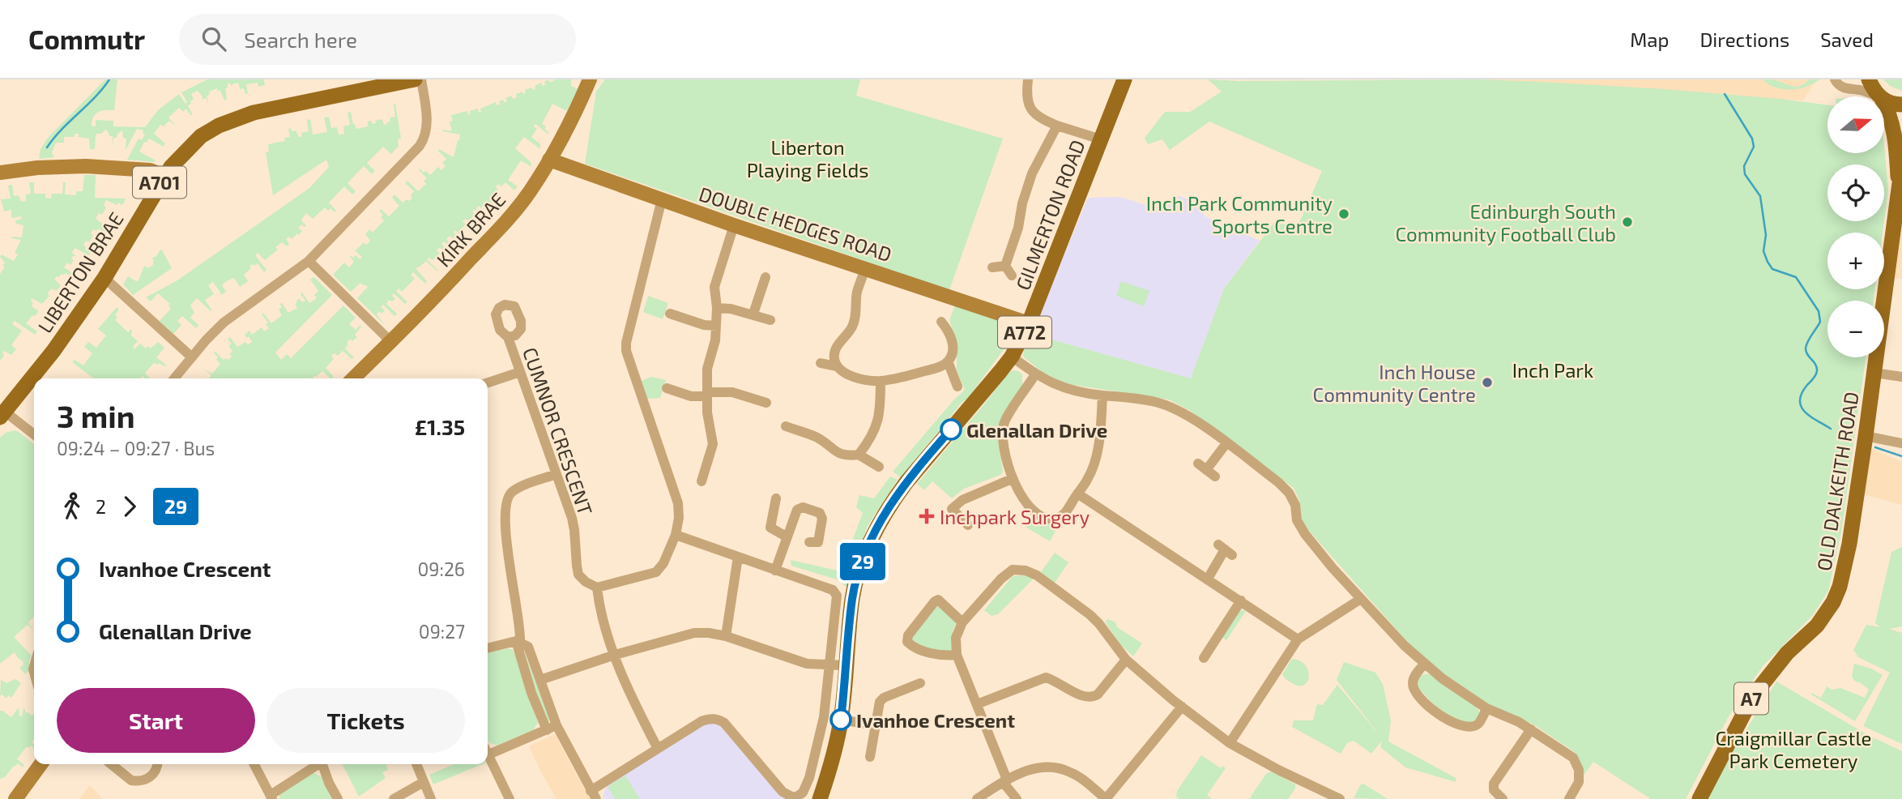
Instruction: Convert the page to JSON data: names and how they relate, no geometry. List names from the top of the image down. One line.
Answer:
{"streets":{"main road":["A701","GILMERTON ROAD","LIBERTON BRAE","A772","OLD DALKEITH ROAD","A7"],"street":["DOUBLE HEDGES ROAD","KIRK BRAE","CUMNOR CRESCENT"]},"crossings":[["GILMERTON ROAD","DOUBLE HEDGES ROAD"],["DOUBLE HEDGES ROAD","KIRK BRAE"]],"parks":["Liberton Playing Fields","Inch Park","Craigmillar Castle Park Cemetery"],"places":{"other":["Inch Park Community Sports Centre","Edinburgh South Community Football Club","Inch House Community Centre","Glenallan Drive","Ivanhoe Crescent"],"health":["Inchpark Surgery"]},"lines":["bus line 29"],"north":"right","page":{"header":"Commutr","search":"Search here","nav":["Map","Directions","Saved"],"on_map":"29","map_buttons":["+","−"],"heading":["3 min","09:24 – 09:27 · Bus","£1.35"],"legs":["2","29"],"list":[{"name":"Ivanhoe Crescent","value":"09:26"},{"name":"Glenallan Drive","value":"09:27"}],"buttons":["Start","Tickets"]}}
